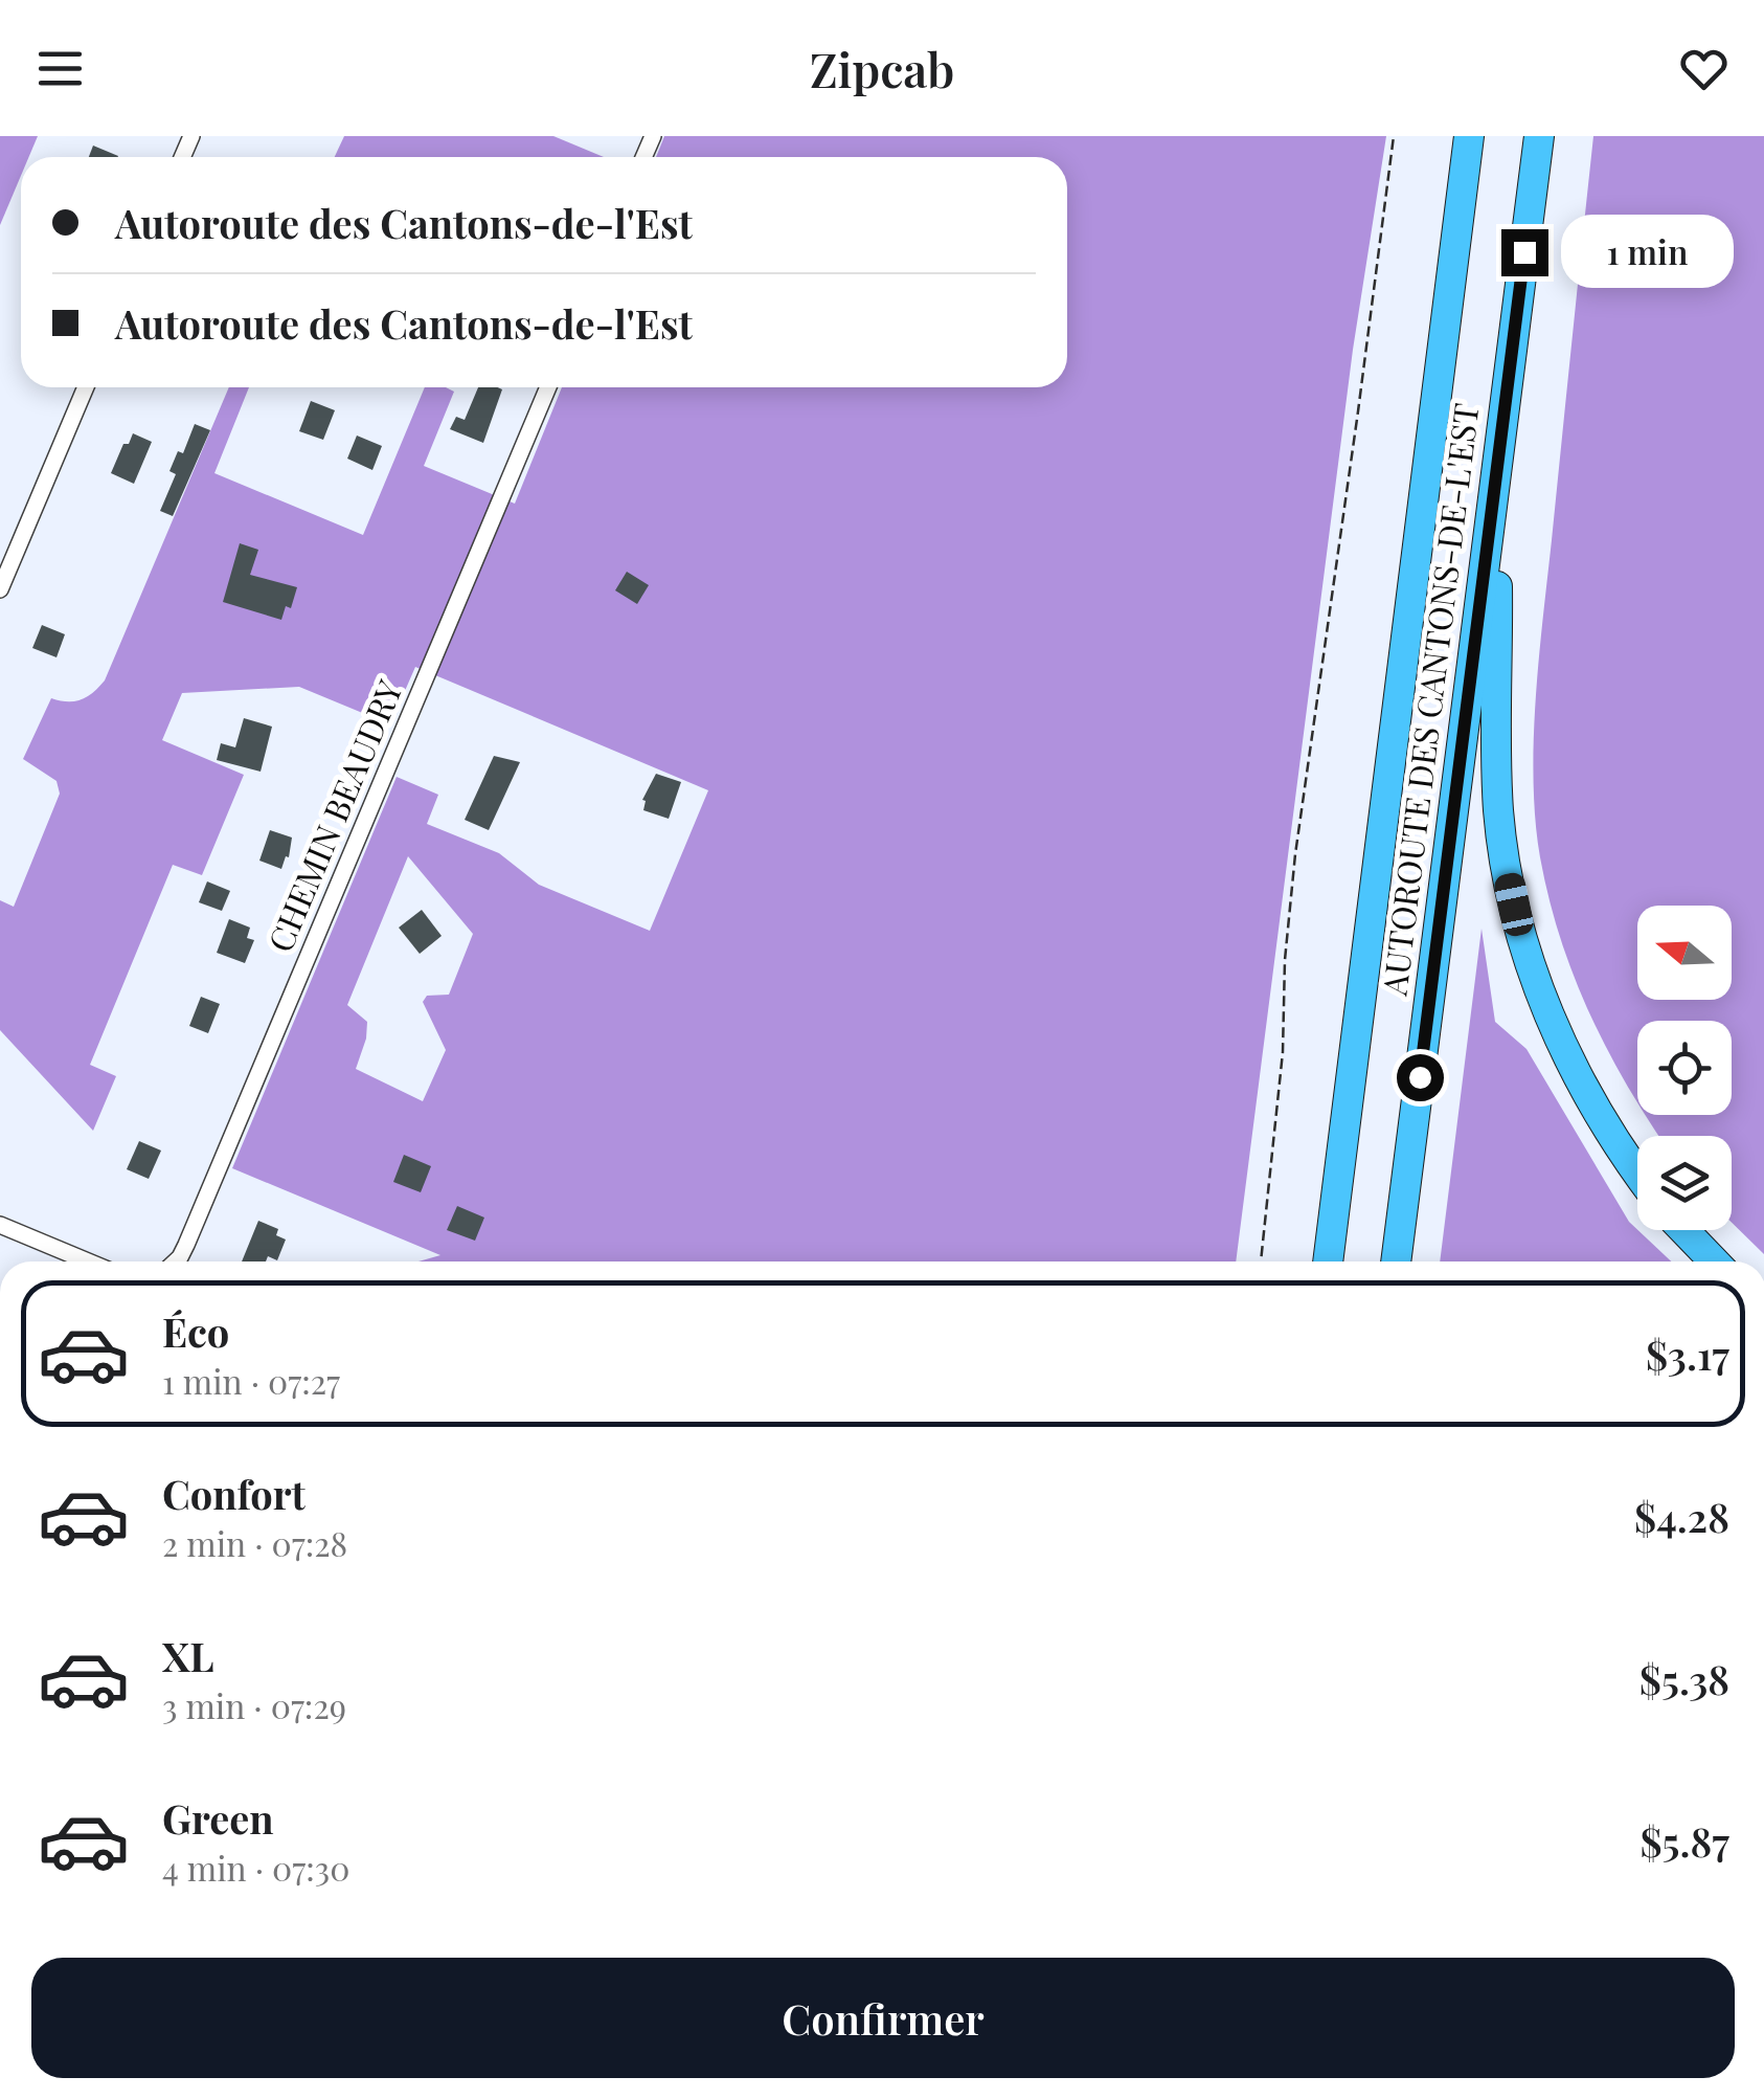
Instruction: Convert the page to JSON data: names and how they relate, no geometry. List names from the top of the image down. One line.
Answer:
{"streets":{"highway":["AUTOROUTE DES CANTONS-DE-L'EST"],"street":["CHEMIN BEAUDRY"]},"north":"left","page":{"header":"Zipcab","banner":["Autoroute des Cantons-de-l'Est","Autoroute des Cantons-de-l'Est"],"bubble":"1 min","list":[{"name":"Éco","note":"1 min · 07:27","value":"$3.17"},{"name":"Confort","note":"2 min · 07:28","value":"$4.28"},{"name":"XL","note":"3 min · 07:29","value":"$5.38"},{"name":"Green","note":"4 min · 07:30","value":"$5.87"}],"buttons":"Confirmer"}}
